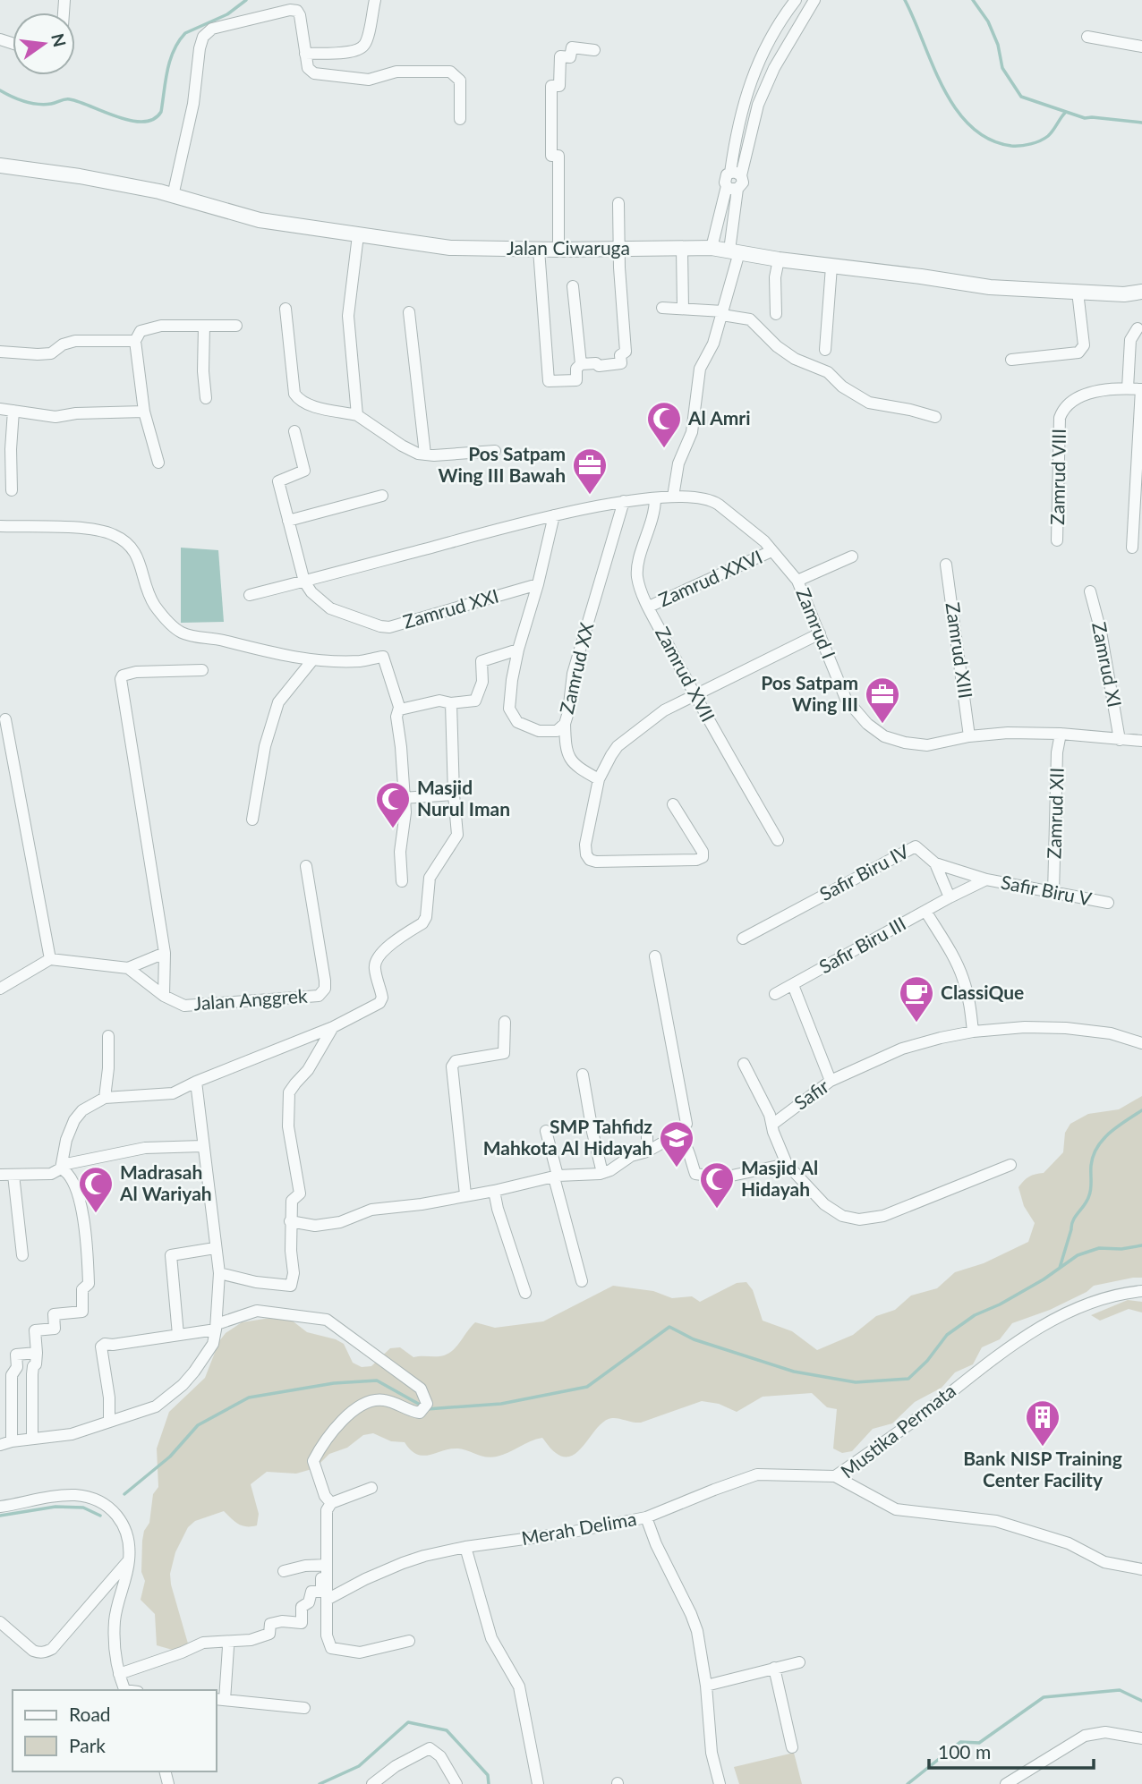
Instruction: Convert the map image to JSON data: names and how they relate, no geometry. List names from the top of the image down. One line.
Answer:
{"streets":{"street":["Jalan Ciwaruga","Zamrud VIII","Zamrud XXVI","Zamrud XXI","Zamrud I","Zamrud XIII","Zamrud XI","Zamrud XX","Zamrud XVII","Zamrud XII","Safir Biru IV","Safir Biru V","Safir Biru III","Jalan Anggrek","Safir","Mustika Permata","Merah Delima"]},"crossings":[["Zamrud XXVI","Zamrud I"],["Zamrud XXVI","Zamrud XVII"],["Zamrud XXI","Zamrud I"],["Zamrud XXI","Zamrud XX"],["Zamrud I","Zamrud XIII"],["Zamrud I","Zamrud XI"],["Zamrud I","Zamrud XX"],["Zamrud I","Zamrud XVII"],["Zamrud I","Zamrud XII"],["Zamrud XII","Safir Biru V"],["Safir Biru IV","Safir Biru V"],["Safir Biru V","Safir Biru III"],["Mustika Permata","Merah Delima"]],"places":{"mosque":["Al Amri","Masjid Nurul Iman","Masjid Al Hidayah","Madrasah Al Wariyah"],"office":["Pos Satpam Wing III Bawah","Pos Satpam Wing III"],"cafe":["ClassiQue"],"school or university":["SMP Tahfidz Mahkota Al Hidayah"],"building":["Bank NISP Training Center Facility"]},"legend":["Road","Park"],"scale_bar":"100 m","north":"right"}
